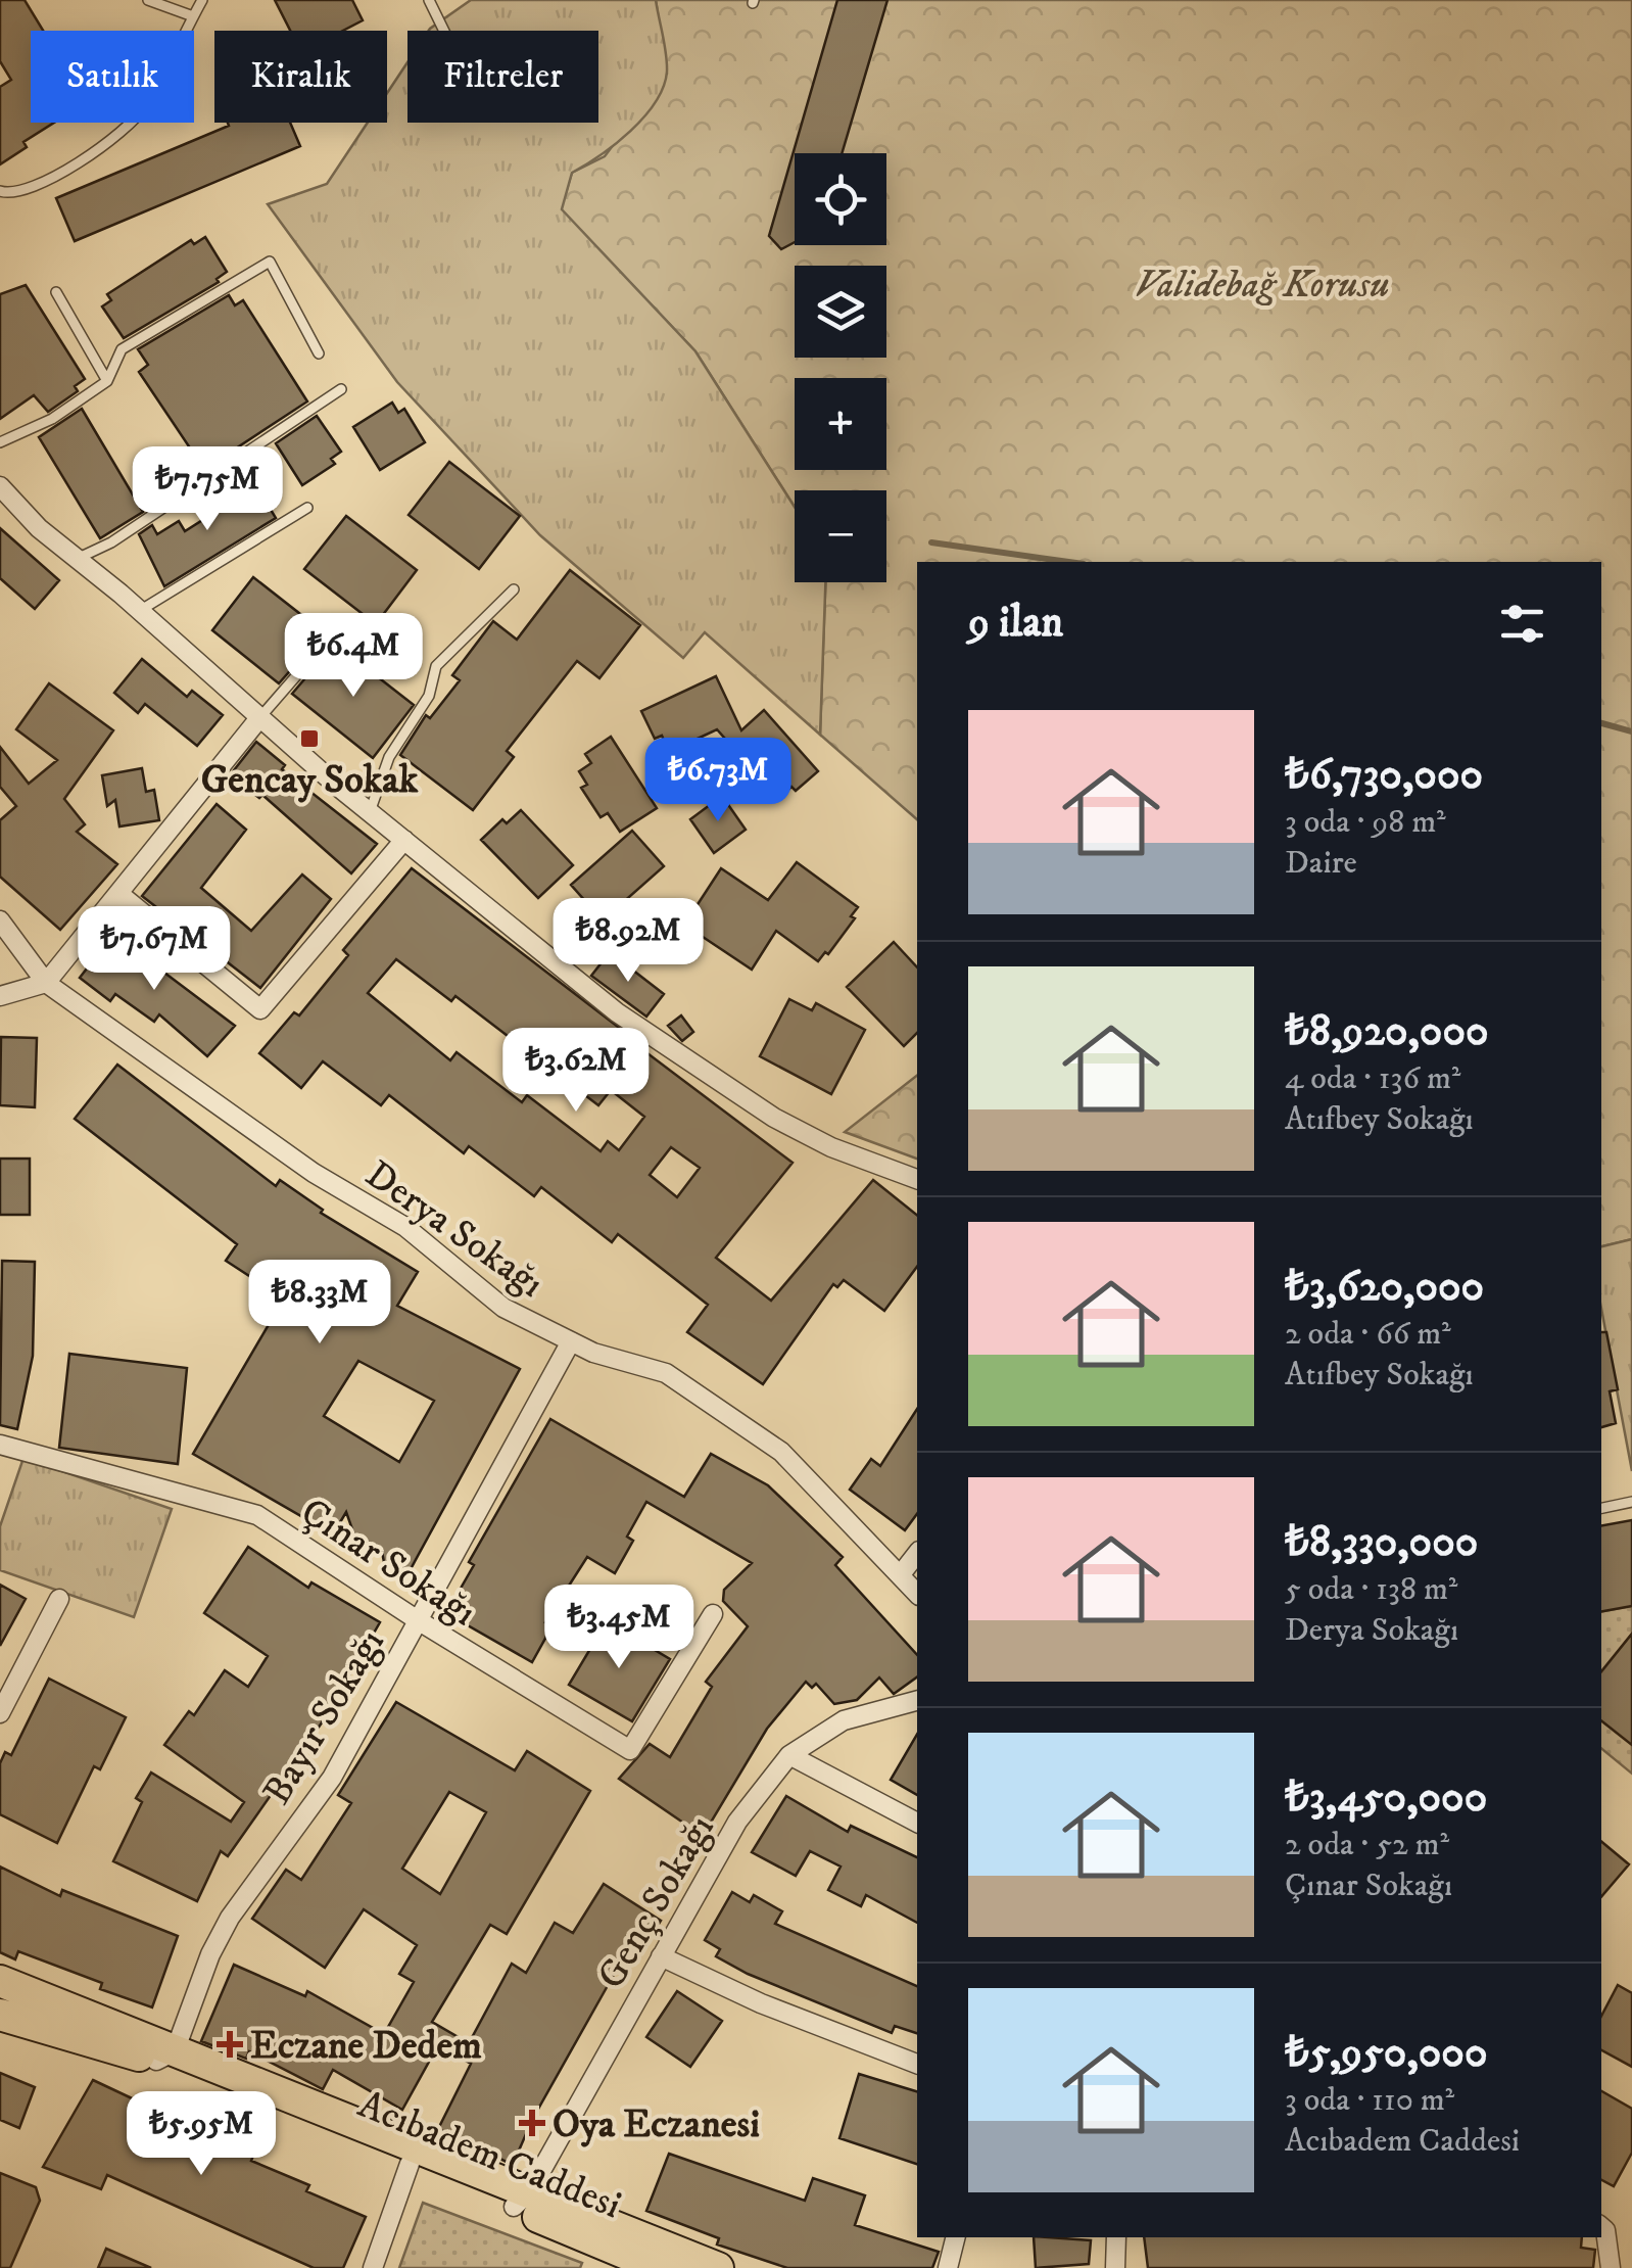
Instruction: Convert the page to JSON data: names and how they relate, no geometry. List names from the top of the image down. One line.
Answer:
{"streets":{"main road":["Acıbadem Caddesi"],"street":["Derya Sokağı","Çınar Sokağı","Bayır Sokağı","Genç Sokağı"]},"crossings":[["Derya Sokağı","Bayır Sokağı"],["Çınar Sokağı","Bayır Sokağı"],["Bayır Sokağı","Acıbadem Caddesi"],["Genç Sokağı","Acıbadem Caddesi"]],"parks":["Validebağ Korusu"],"places":{"transit":["Gencay Sokak"],"health":["Eczane Dedem","Oya Eczanesi"]},"page":{"chip":["Satılık","Kiralık","Filtreler"],"map_buttons":["+","−"],"price":["₺7.75M","₺6.4M","₺6.73M","₺8.92M","₺7.67M","₺3.62M","₺8.33M","₺3.45M","₺5.95M"],"heading":"9 ilan","list":[{"name":"₺6,730,000","note":"3 oda · 98 m² · Daire"},{"name":"₺8,920,000","note":"4 oda · 136 m² · Atıfbey Sokağı"},{"name":"₺3,620,000","note":"2 oda · 66 m² · Atıfbey Sokağı"},{"name":"₺8,330,000","note":"5 oda · 138 m² · Derya Sokağı"},{"name":"₺3,450,000","note":"2 oda · 52 m² · Çınar Sokağı"},{"name":"₺5,950,000","note":"3 oda · 110 m² · Acıbadem Caddesi"}]}}
